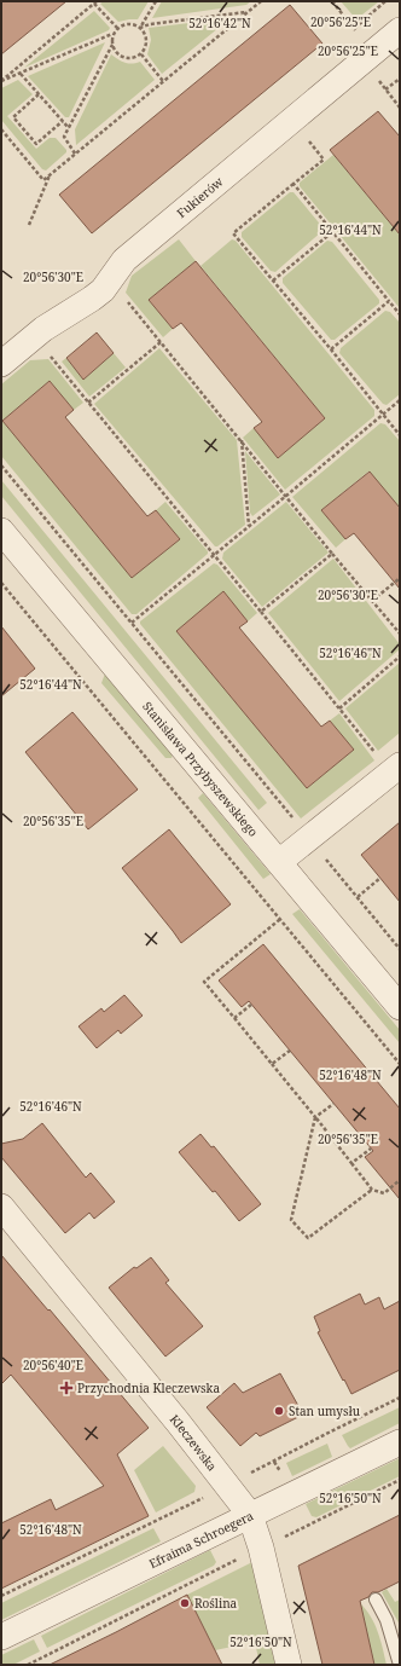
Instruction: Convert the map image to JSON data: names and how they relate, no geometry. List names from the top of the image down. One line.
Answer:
{"streets":{"street":["Fukierów","Stanisława Przybyszewskiego","Kleczewska","Efraima Schroegera"]},"crossings":[["Kleczewska","Efraima Schroegera"]],"places":{"health":["Przychodnia Kleczewska"],"other":["Stan umysłu","Roślina"]},"coordinates":["20°56'25\"E","52°16'42\"N","52°16'44\"N","20°56'30\"E","52°16'46\"N","20°56'35\"E","52°16'48\"N","20°56'40\"E","52°16'50\"N"]}
